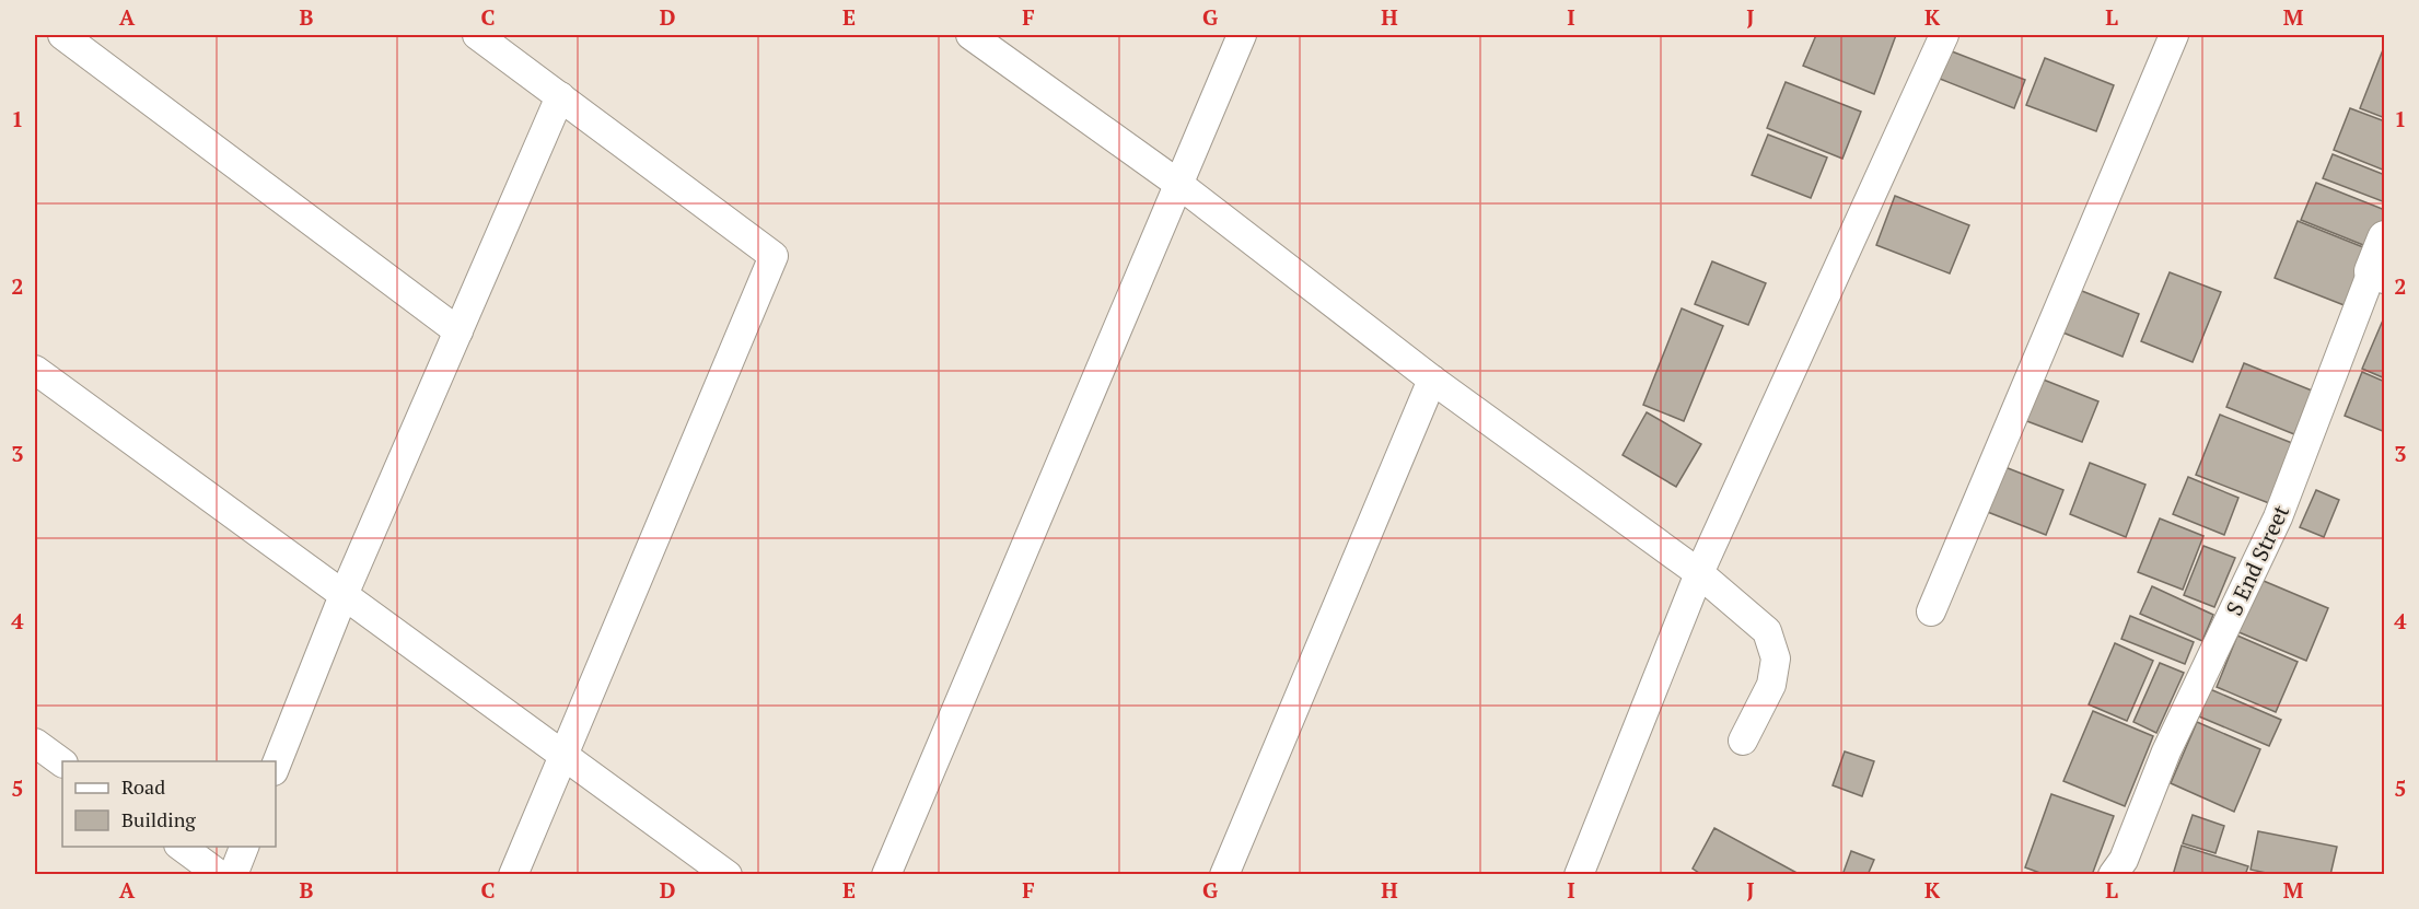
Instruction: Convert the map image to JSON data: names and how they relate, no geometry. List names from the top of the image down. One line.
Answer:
{"streets":{"street":["S End Street"]},"legend":["Road","Building"],"grid":{"columns":["A","B","C","D","E","F","G","H","I","J","K","L","M"],"rows":["1","2","3","4","5"]}}
